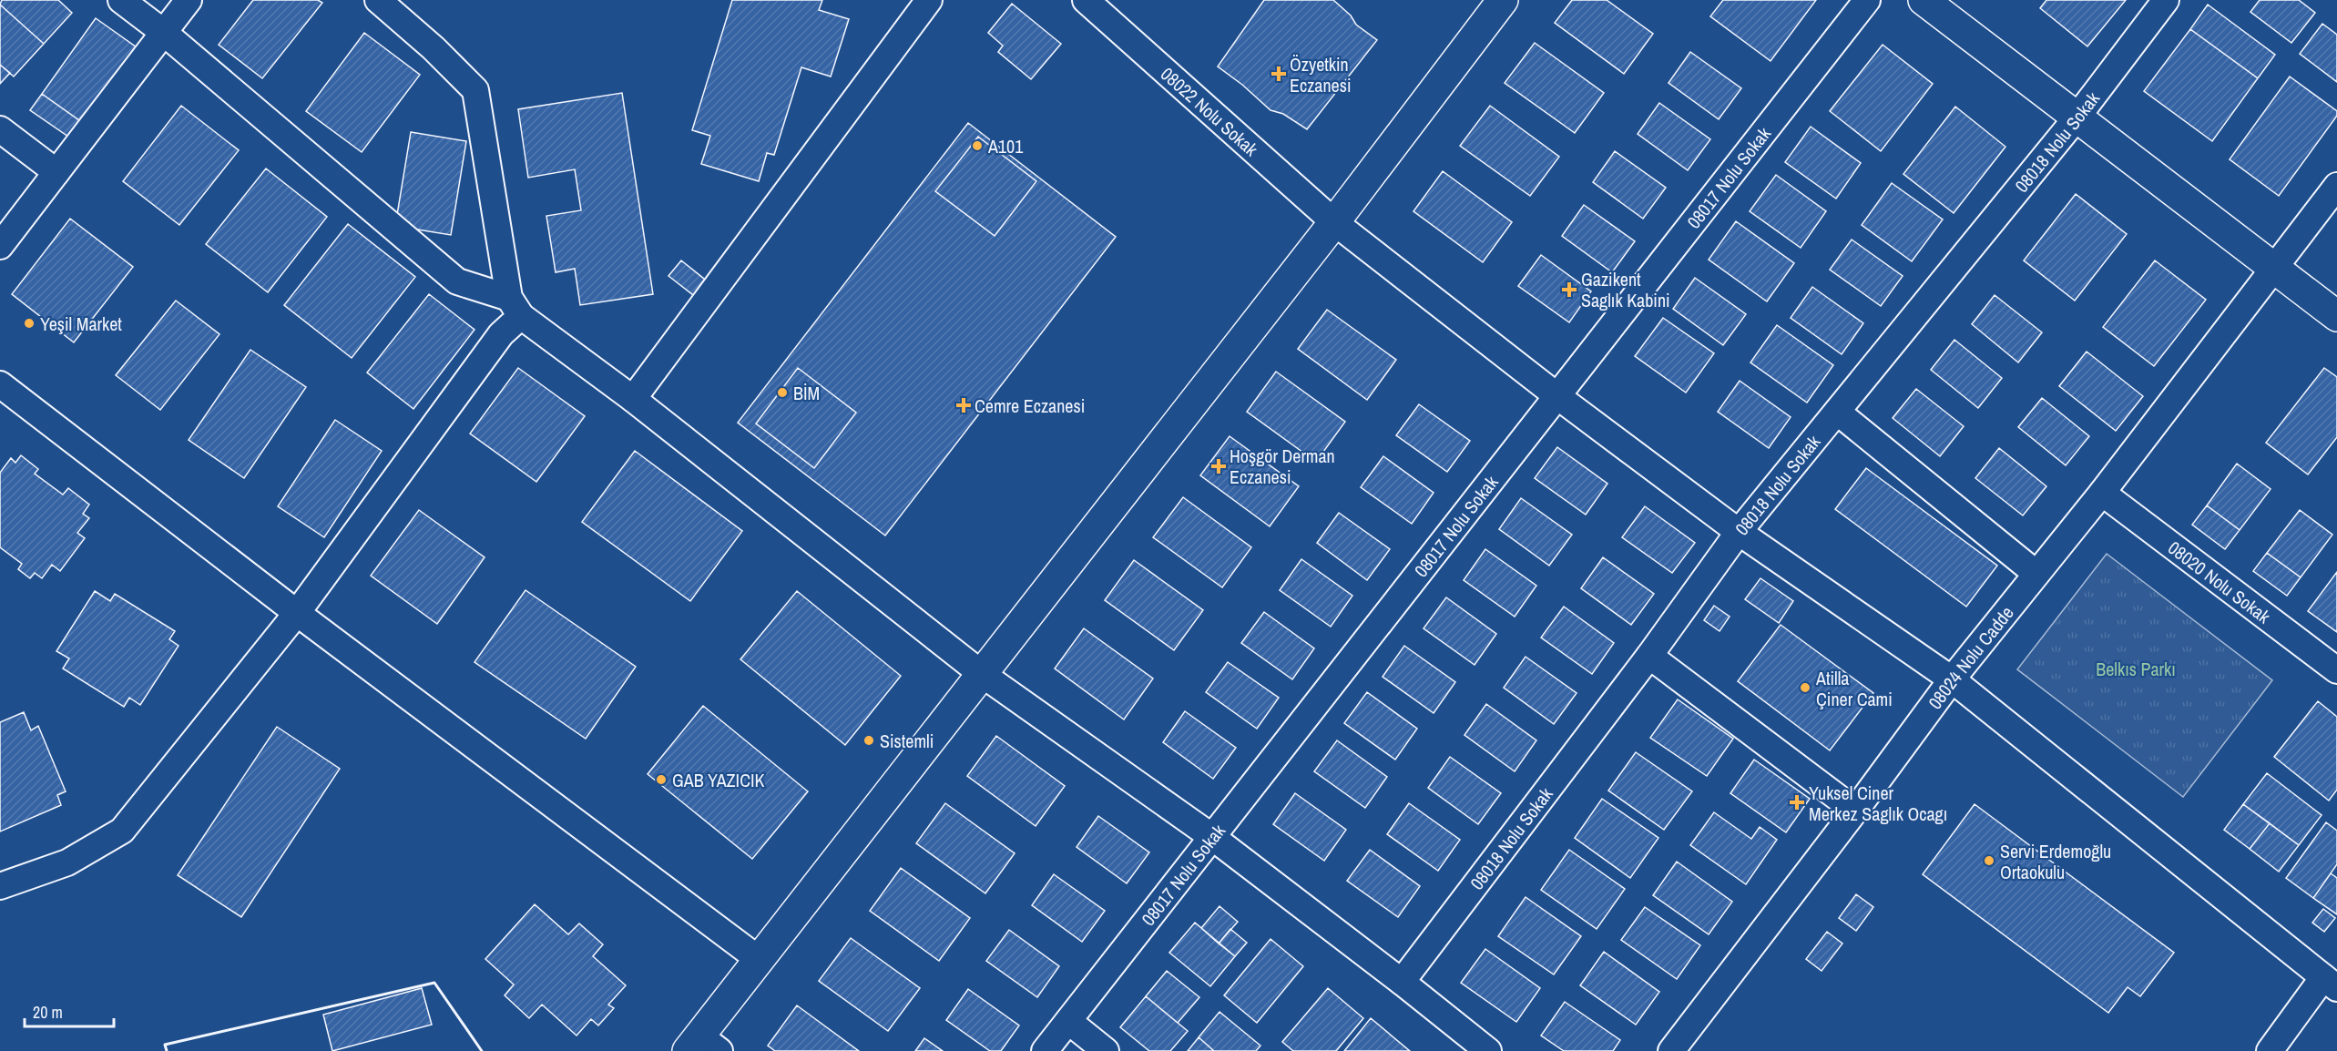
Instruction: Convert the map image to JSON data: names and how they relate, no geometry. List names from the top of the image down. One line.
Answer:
{"streets":{"street":["08022 Nolu Sokak","08018 Nolu Sokak","08017 Nolu Sokak","08020 Nolu Sokak","08024 Nolu Cadde"]},"crossings":[["08022 Nolu Sokak","08018 Nolu Sokak"],["08022 Nolu Sokak","08017 Nolu Sokak"],["08022 Nolu Sokak","08024 Nolu Cadde"],["08020 Nolu Sokak","08024 Nolu Cadde"]],"parks":["Belkıs Parkı"],"places":{"health":["Özyetkin Eczanesi","Gazikent Saglık Kabini","Cemre Eczanesi","Hoşgör Derman Eczanesi","Yuksel Ciner Merkez Saglık Ocagı"],"other":["A101","Yeşil Market","BİM","Atilla Çiner Cami","Sistemli","GAB YAZICIK","Servi Erdemoğlu Ortaokulu"]},"scale_bar":"20 m"}
